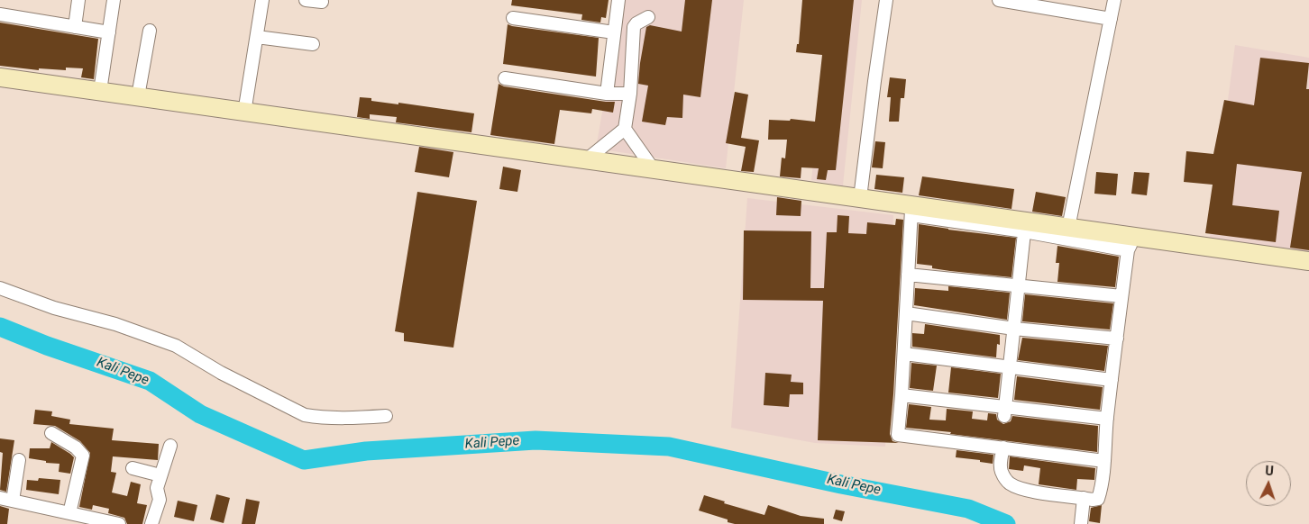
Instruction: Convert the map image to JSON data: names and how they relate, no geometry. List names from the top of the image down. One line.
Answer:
{"water":["Kali Pepe"],"north":"top"}
